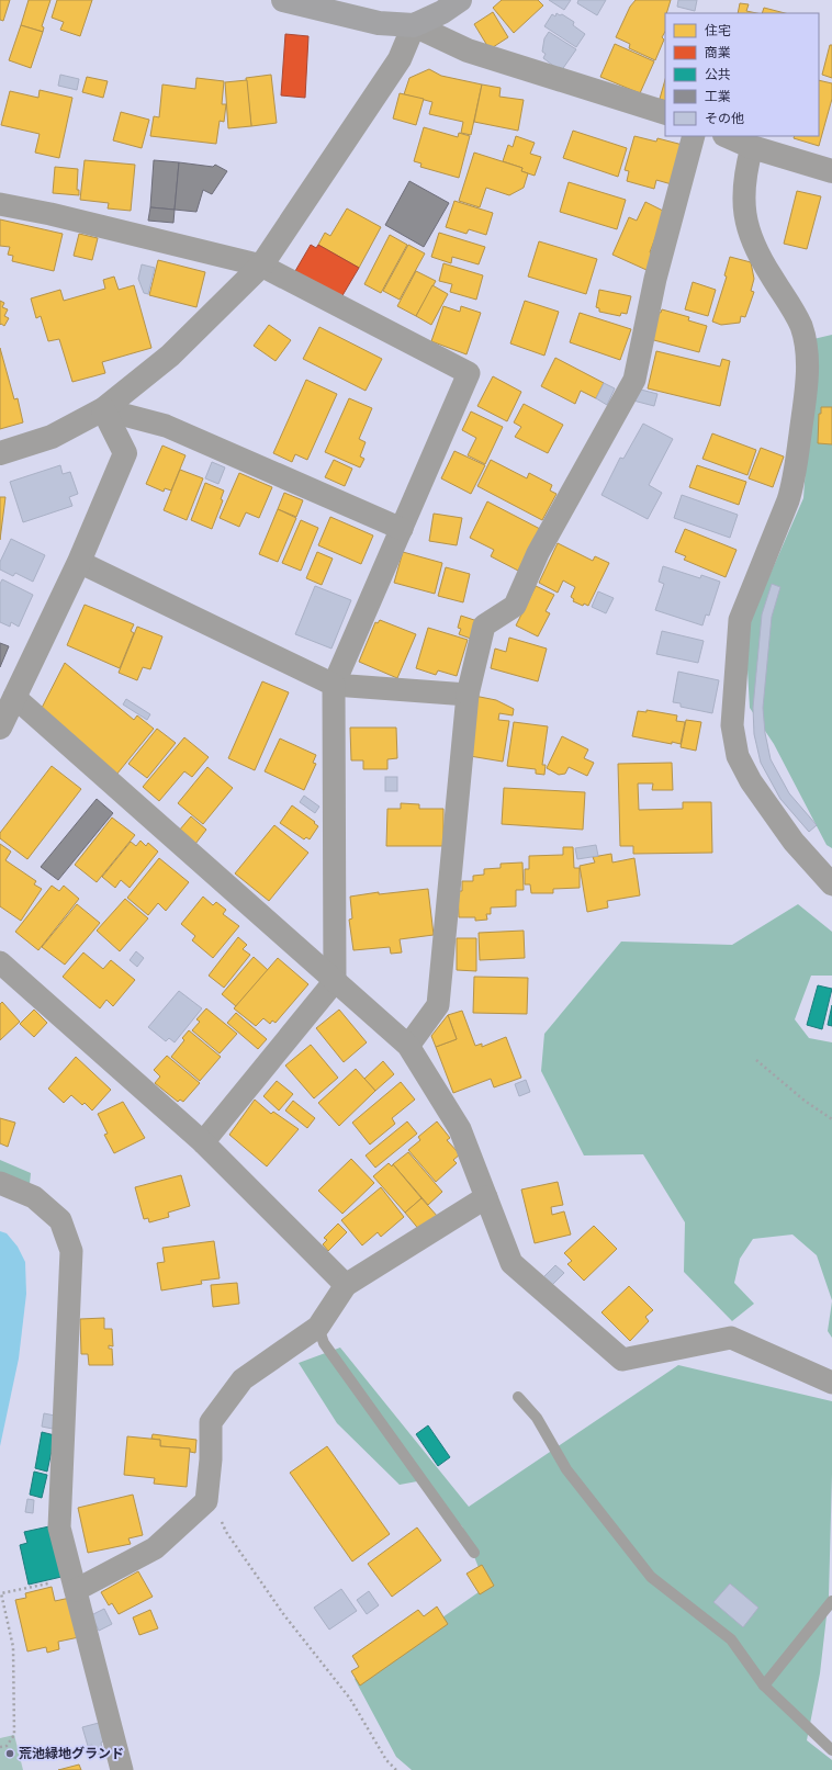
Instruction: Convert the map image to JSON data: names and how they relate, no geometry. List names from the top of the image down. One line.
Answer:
{"places":["荒池緑地グランド"],"legend":["住宅","商業","公共","工業","その他"]}
